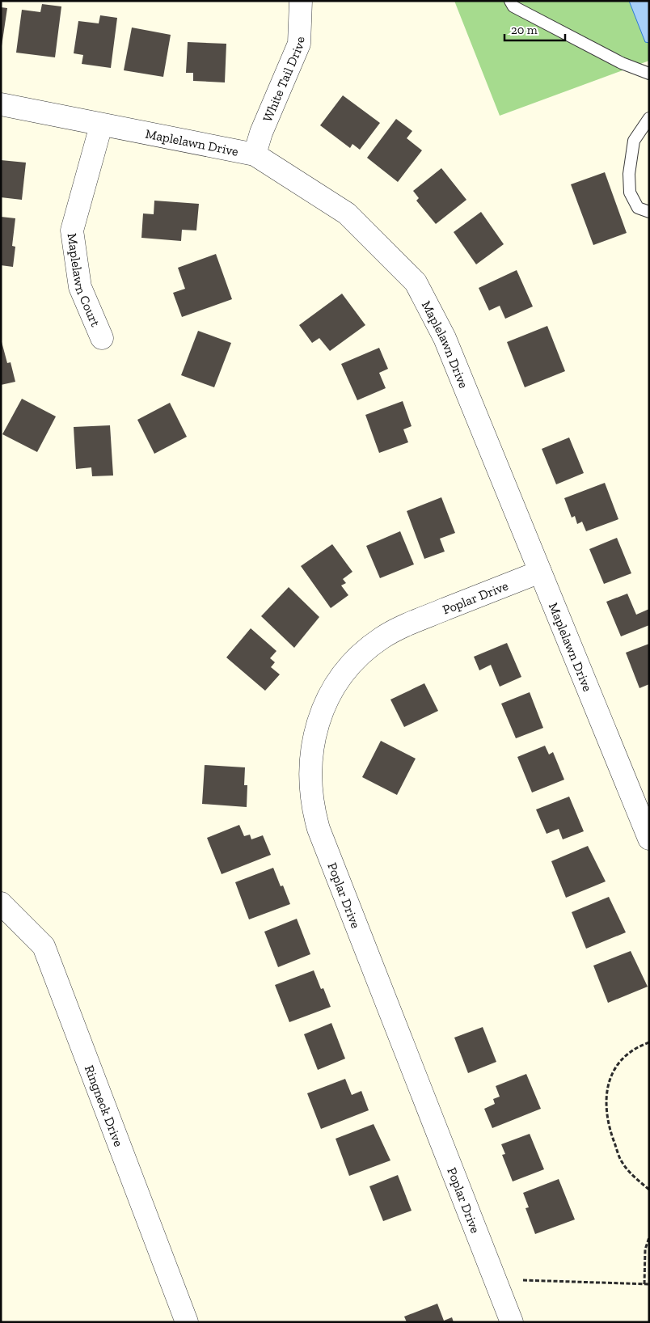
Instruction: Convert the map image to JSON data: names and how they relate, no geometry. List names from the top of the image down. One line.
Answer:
{"streets":{"street":["White Tail Drive","Maplelawn Drive","Maplelawn Court","Poplar Drive","Ringneck Drive"]},"crossings":[["White Tail Drive","Maplelawn Drive"],["Maplelawn Drive","Maplelawn Court"],["Maplelawn Drive","Poplar Drive"]],"scale_bar":"20 m"}
